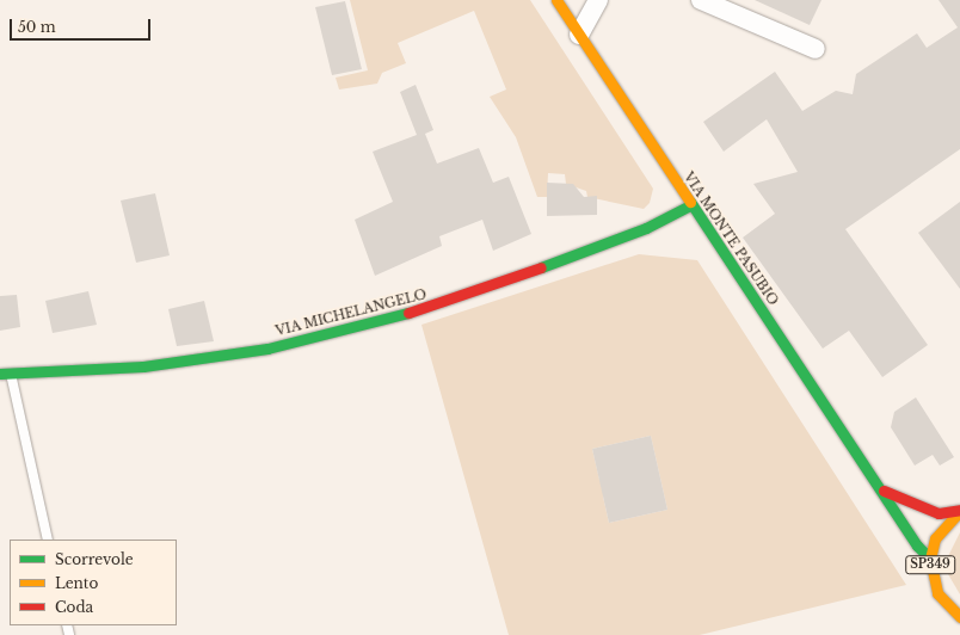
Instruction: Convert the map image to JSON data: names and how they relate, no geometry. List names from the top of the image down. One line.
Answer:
{"streets":{"main road":["VIA MONTE PASUBIO","VIA MICHELANGELO","SP349"]},"crossings":[["VIA MONTE PASUBIO","VIA MICHELANGELO"],["VIA MONTE PASUBIO","SP349"]],"legend":["Scorrevole","Lento","Coda"],"scale_bar":"50 m"}
